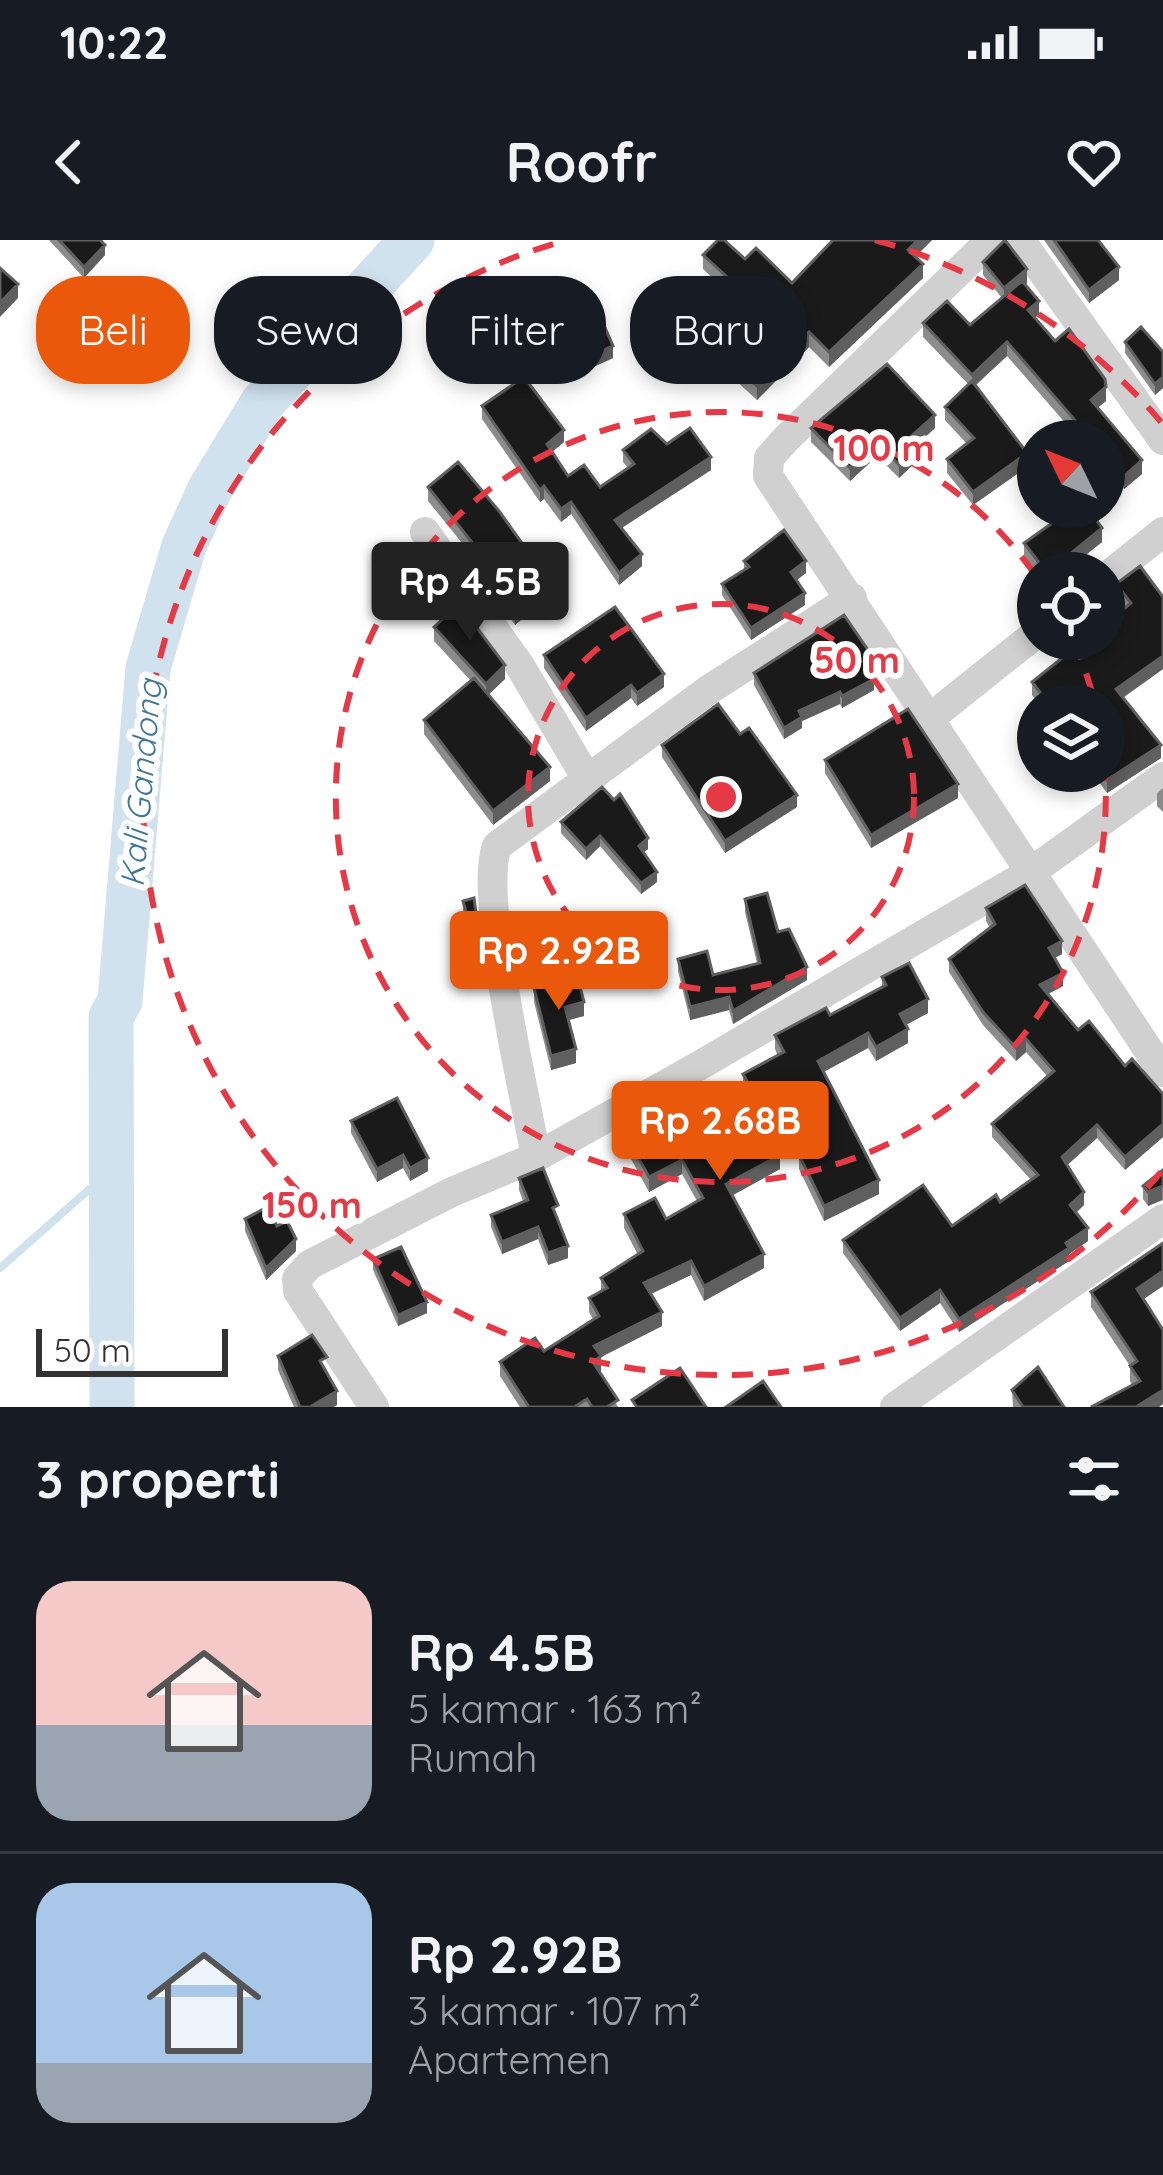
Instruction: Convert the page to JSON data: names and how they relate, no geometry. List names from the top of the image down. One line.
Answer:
{"water":["Kali Gandong"],"scale_bar":"50 m","north":"top left","page":{"status":"10:22","header":"Roofr","chip":["Beli","Sewa","Filter","Baru"],"price":["Rp 4.5B","Rp 2.92B","Rp 2.68B"],"scale":"50 m","heading":"3 properti","list":[{"name":"Rp 4.5B","note":"5 kamar · 163 m² · Rumah"},{"name":"Rp 2.92B","note":"3 kamar · 107 m² · Apartemen"}]},"rings":["100 m","50 m","150 m"]}
